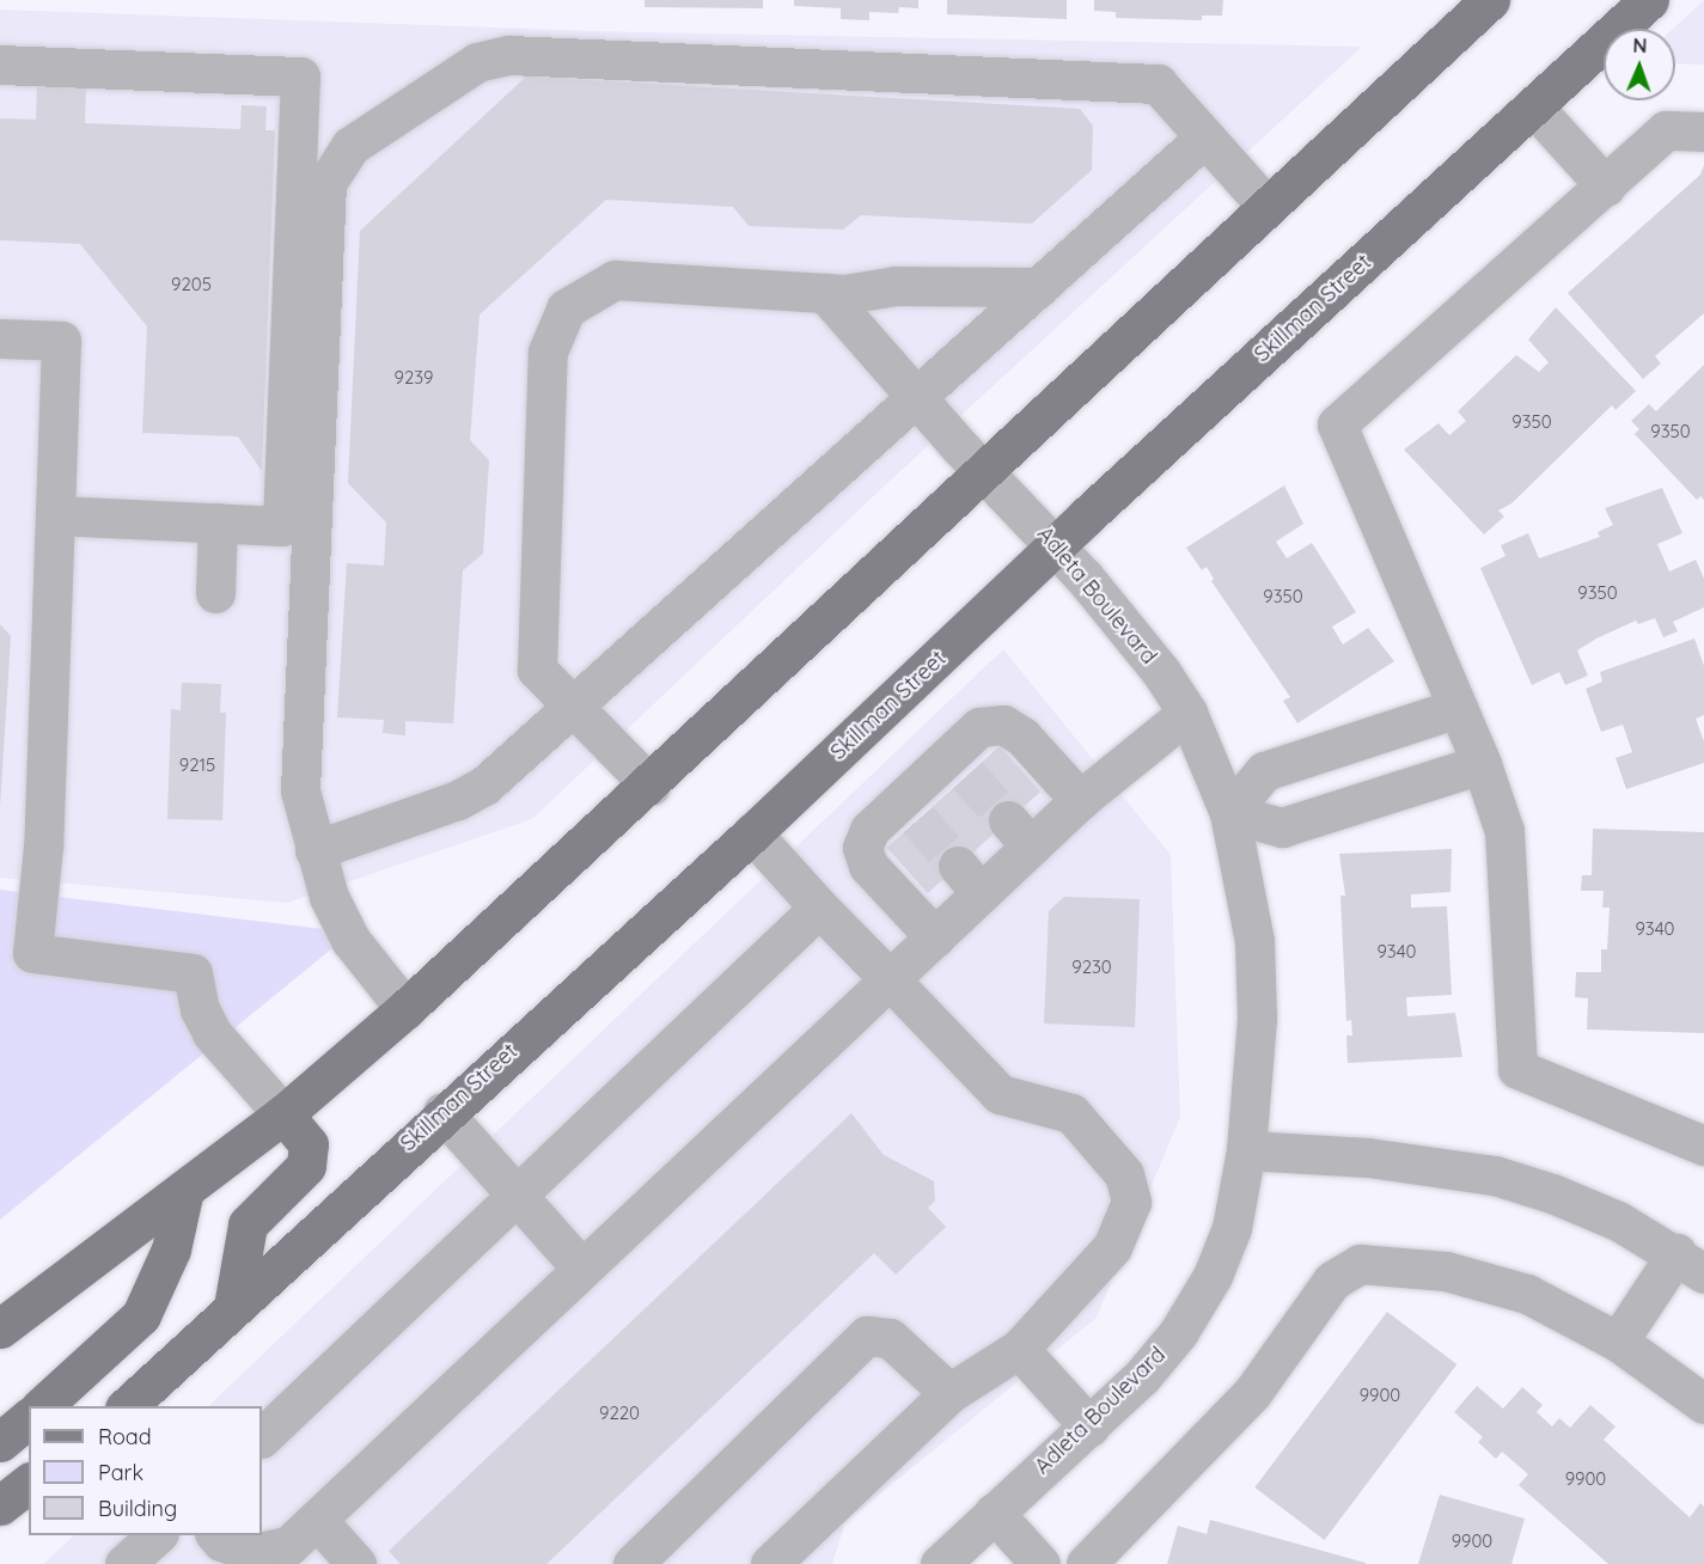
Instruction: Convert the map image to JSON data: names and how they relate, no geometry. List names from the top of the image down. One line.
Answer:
{"streets":{"main road":["Skillman Street"],"street":["Adleta Boulevard"]},"crossings":[["Skillman Street","Adleta Boulevard"]],"house_numbers":["9205","9239","9350","9350","9350","9350","9215","9340","9340","9230","9900","9220","9900","9900"],"legend":["Road","Park","Building"],"north":"top"}
